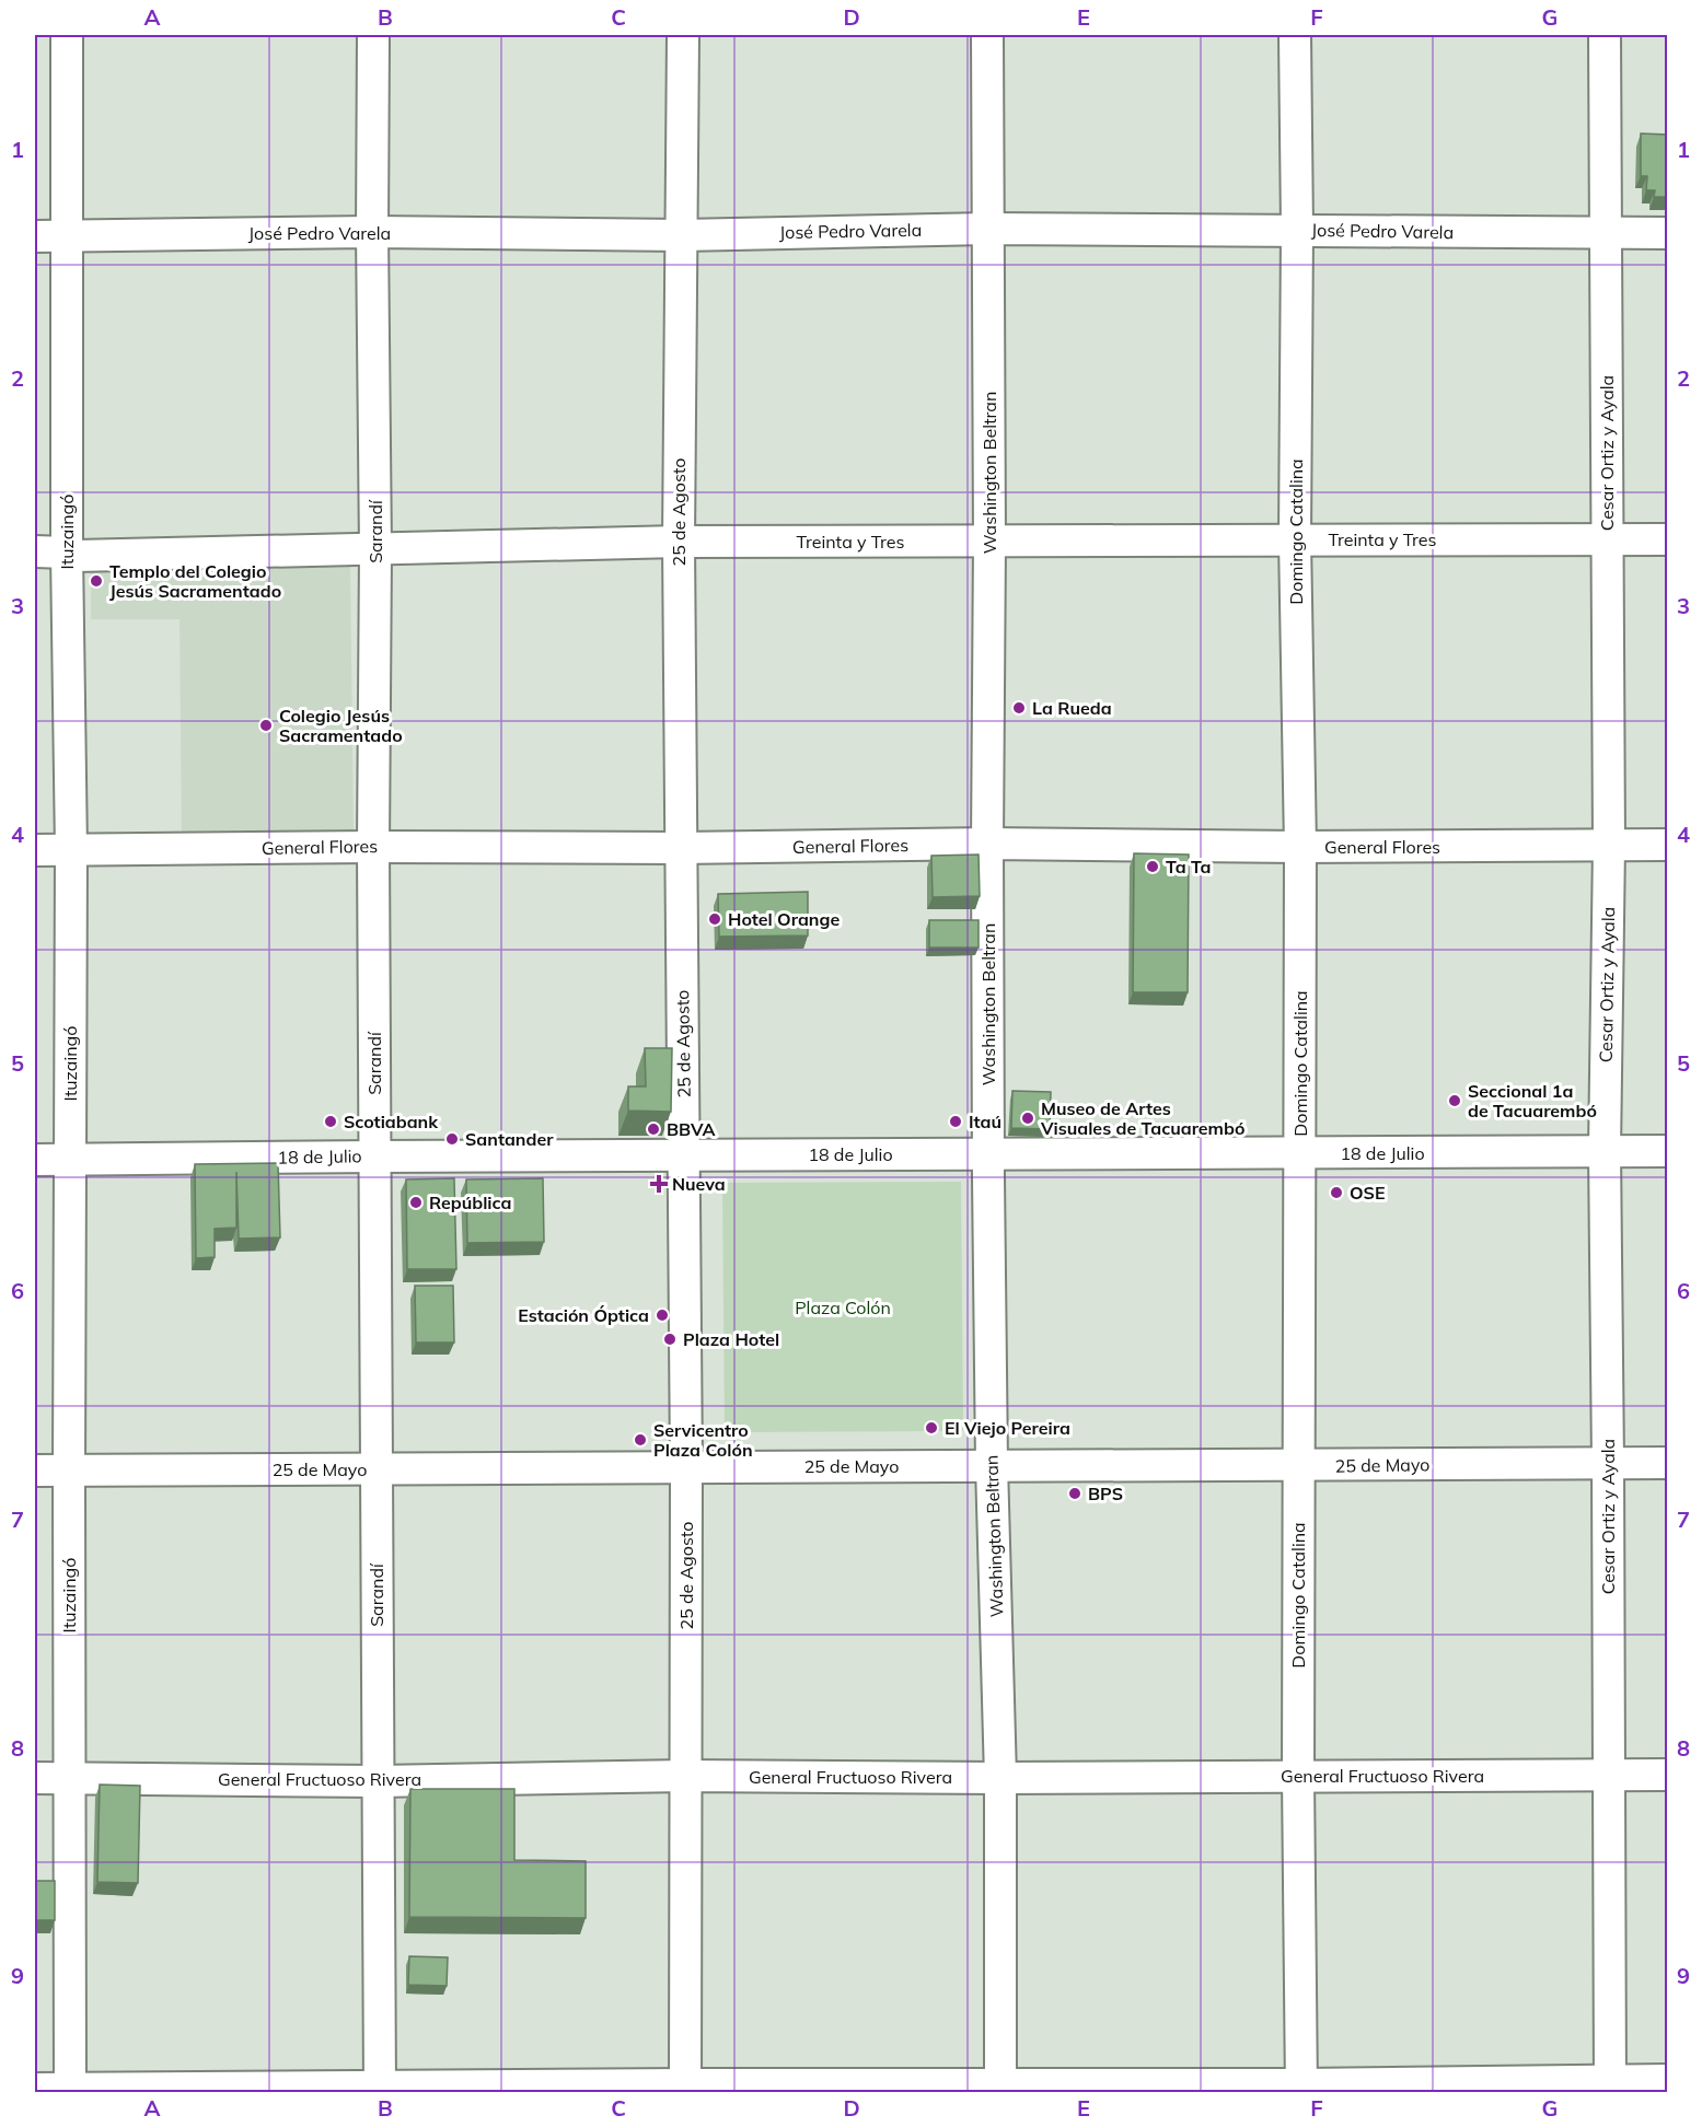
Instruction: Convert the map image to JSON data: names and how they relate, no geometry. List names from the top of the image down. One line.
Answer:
{"streets":{"street":["José Pedro Varela","Cesar Ortiz y Ayala","Washington Beltran","25 de Agosto","Ituzaingó","Sarandí","Domingo Catalina","Treinta y Tres","General Flores","18 de Julio","25 de Mayo","General Fructuoso Rivera"]},"crossings":[["José Pedro Varela","Cesar Ortiz y Ayala"],["José Pedro Varela","Washington Beltran"],["José Pedro Varela","25 de Agosto"],["José Pedro Varela","Ituzaingó"],["José Pedro Varela","Sarandí"],["José Pedro Varela","Domingo Catalina"],["Cesar Ortiz y Ayala","Treinta y Tres"],["Cesar Ortiz y Ayala","General Flores"],["Cesar Ortiz y Ayala","18 de Julio"],["Cesar Ortiz y Ayala","25 de Mayo"],["Cesar Ortiz y Ayala","General Fructuoso Rivera"],["Washington Beltran","Treinta y Tres"],["Washington Beltran","General Flores"],["Washington Beltran","18 de Julio"],["Washington Beltran","25 de Mayo"],["Washington Beltran","General Fructuoso Rivera"],["25 de Agosto","Treinta y Tres"],["25 de Agosto","General Flores"],["25 de Agosto","18 de Julio"],["25 de Agosto","25 de Mayo"],["25 de Agosto","General Fructuoso Rivera"],["Ituzaingó","Treinta y Tres"],["Ituzaingó","General Flores"],["Ituzaingó","18 de Julio"],["Ituzaingó","25 de Mayo"],["Ituzaingó","General Fructuoso Rivera"],["Sarandí","Treinta y Tres"],["Sarandí","General Flores"],["Sarandí","18 de Julio"],["Sarandí","25 de Mayo"],["Sarandí","General Fructuoso Rivera"],["Domingo Catalina","Treinta y Tres"],["Domingo Catalina","General Flores"],["Domingo Catalina","18 de Julio"],["Domingo Catalina","25 de Mayo"],["Domingo Catalina","General Fructuoso Rivera"]],"parks":["Plaza Colón"],"places":{"other":["Templo del Colegio Jesús Sacramentado","La Rueda","Colegio Jesús Sacramentado","Ta Ta","Hotel Orange","Seccional 1a de Tacuarembó","Museo de Artes Visuales de Tacuarembó","Scotiabank","Itaú","BBVA","Santander","OSE","República","Estación Óptica","Plaza Hotel","El Viejo Pereira","Servicentro Plaza Colón","BPS"],"health":["Nueva"]},"grid":{"columns":["A","B","C","D","E","F","G"],"rows":["1","2","3","4","5","6","7","8","9"]}}
